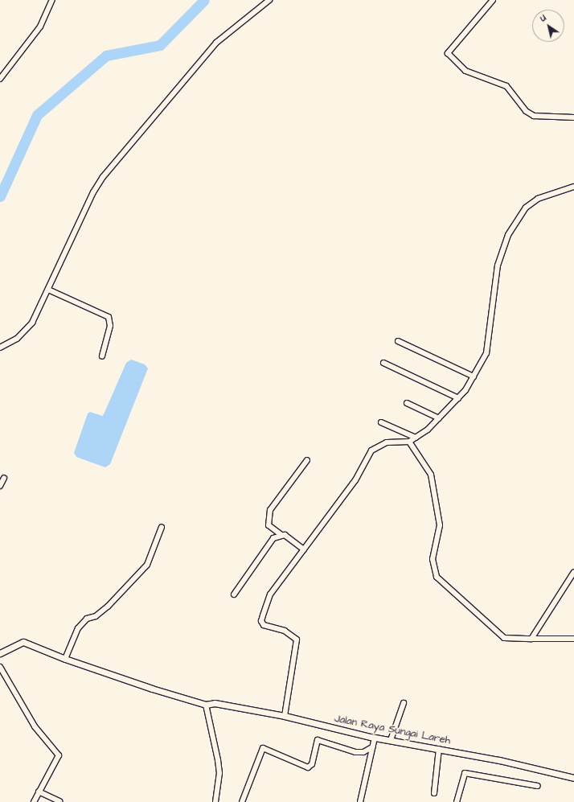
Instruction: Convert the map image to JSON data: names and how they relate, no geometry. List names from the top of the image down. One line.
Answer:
{"streets":{"street":["Jalan Raya Sungai Lareh"]},"north":"top left"}
